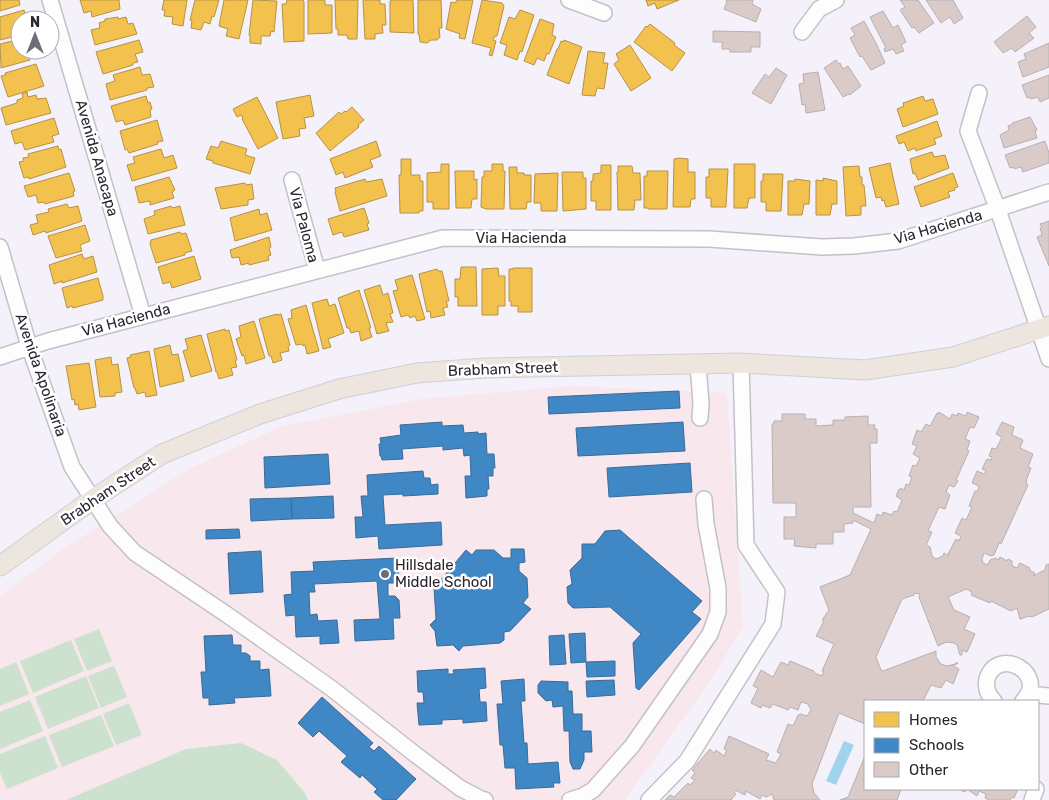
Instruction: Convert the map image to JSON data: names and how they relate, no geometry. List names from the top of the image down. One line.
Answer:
{"streets":{"main road":["Brabham Street"],"street":["Avenida Anacapa","Via Paloma","Via Hacienda","Avenida Apolinaria"]},"crossings":[["Avenida Anacapa","Via Hacienda"],["Via Paloma","Via Hacienda"],["Via Hacienda","Avenida Apolinaria"],["Brabham Street","Avenida Apolinaria"]],"places":["Hillsdale Middle School"],"legend":["Homes","Schools","Other"],"north":"top"}
